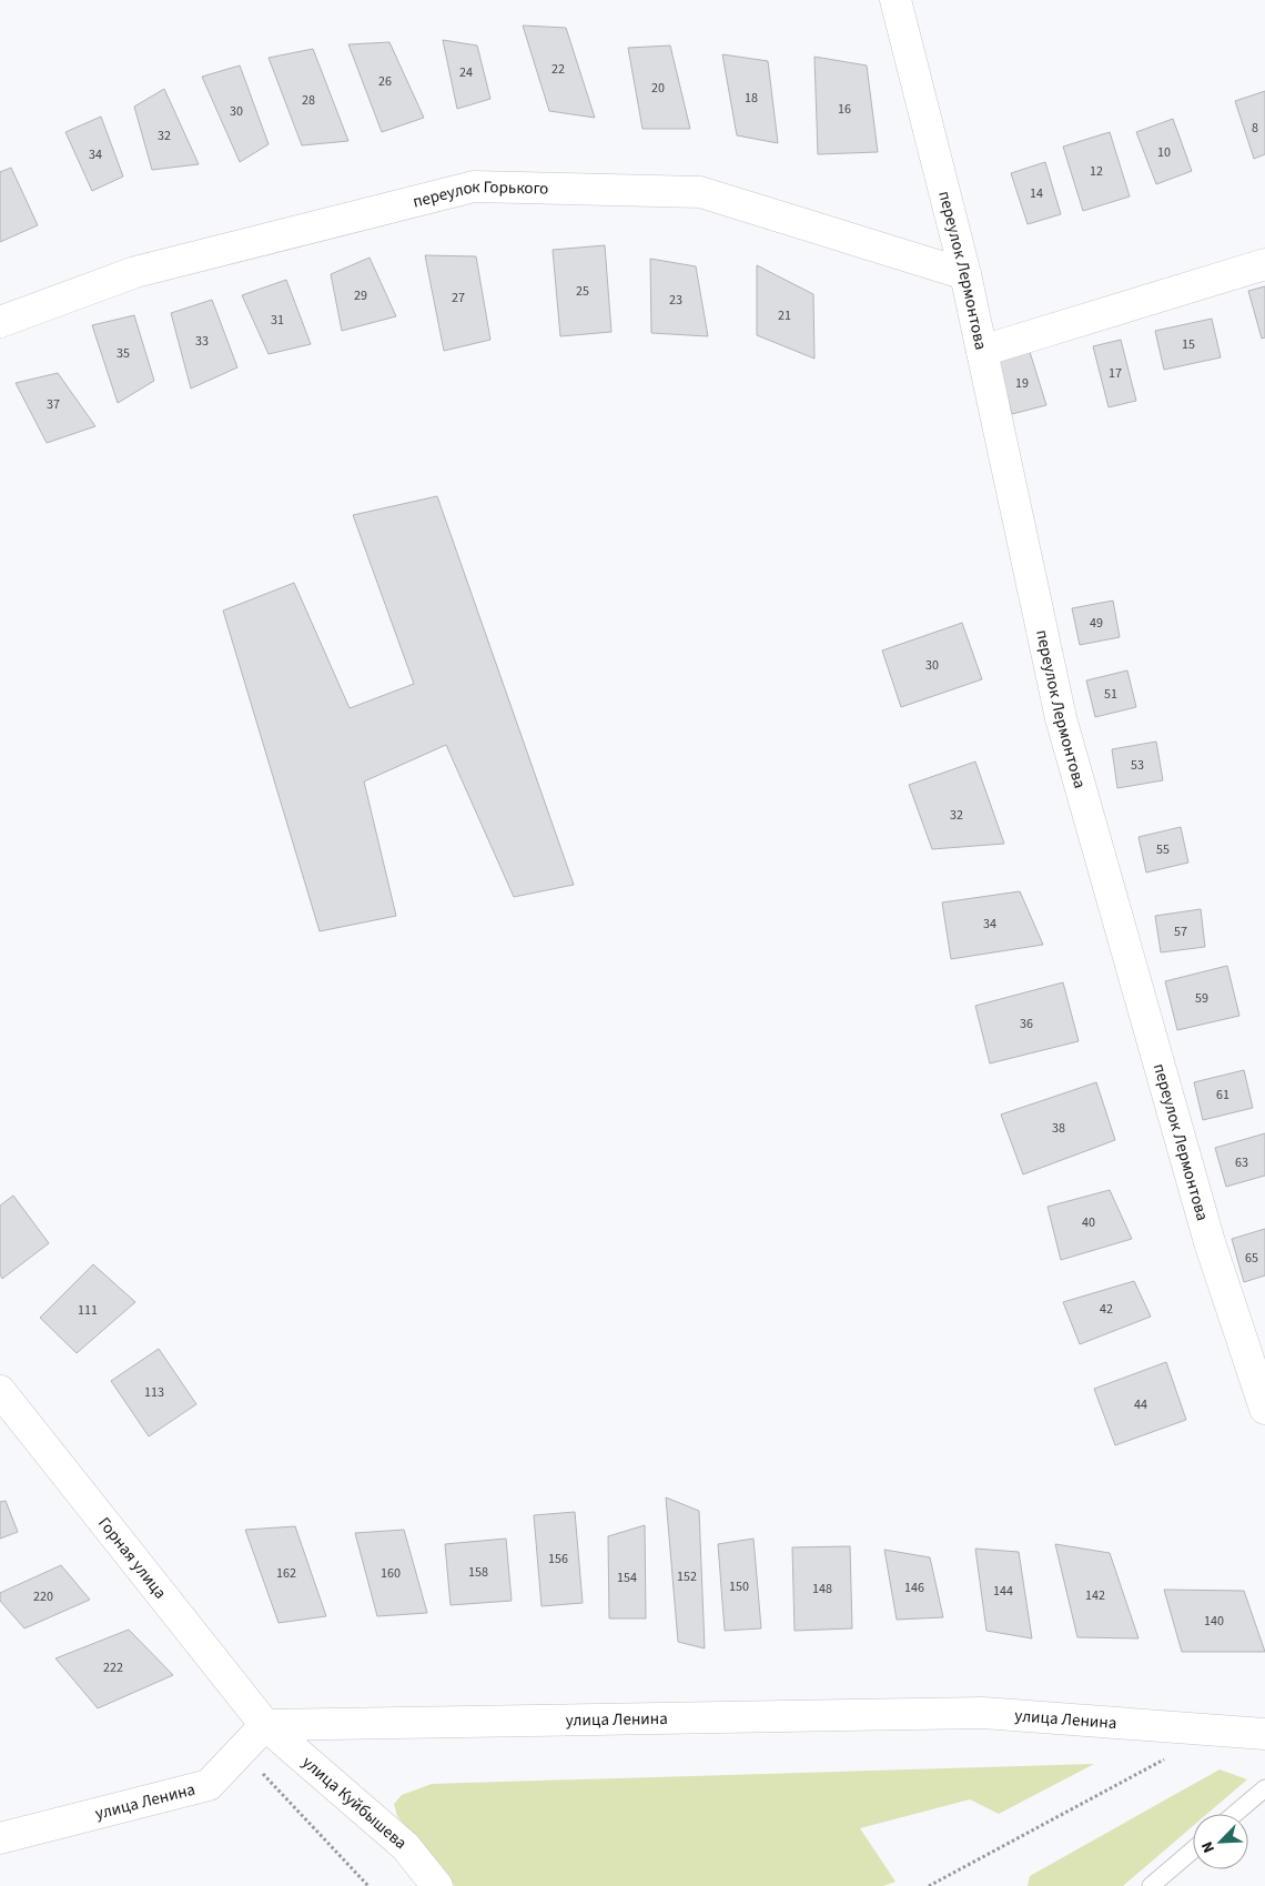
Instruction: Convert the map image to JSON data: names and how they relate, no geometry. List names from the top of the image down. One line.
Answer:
{"streets":{"street":["переулок Горького","переулок Лермонтова","Горная улица","улица Ленина","улица Куйбышева"]},"crossings":[["переулок Горького","переулок Лермонтова"],["Горная улица","улица Ленина"],["Горная улица","улица Куйбышева"],["улица Ленина","улица Куйбышева"]],"house_numbers":["22","24","26","20","18","28","16","30","8","32","10","34","12","14","25","29","27","23","21","31","33","15","35","17","19","37","49","30","51","53","32","55","34","57","59","36","61","38","63","40","65","42","111","113","44","156","158","162","160","152","154","150","146","148","144","142","220","140","222"],"north":"bottom left"}
